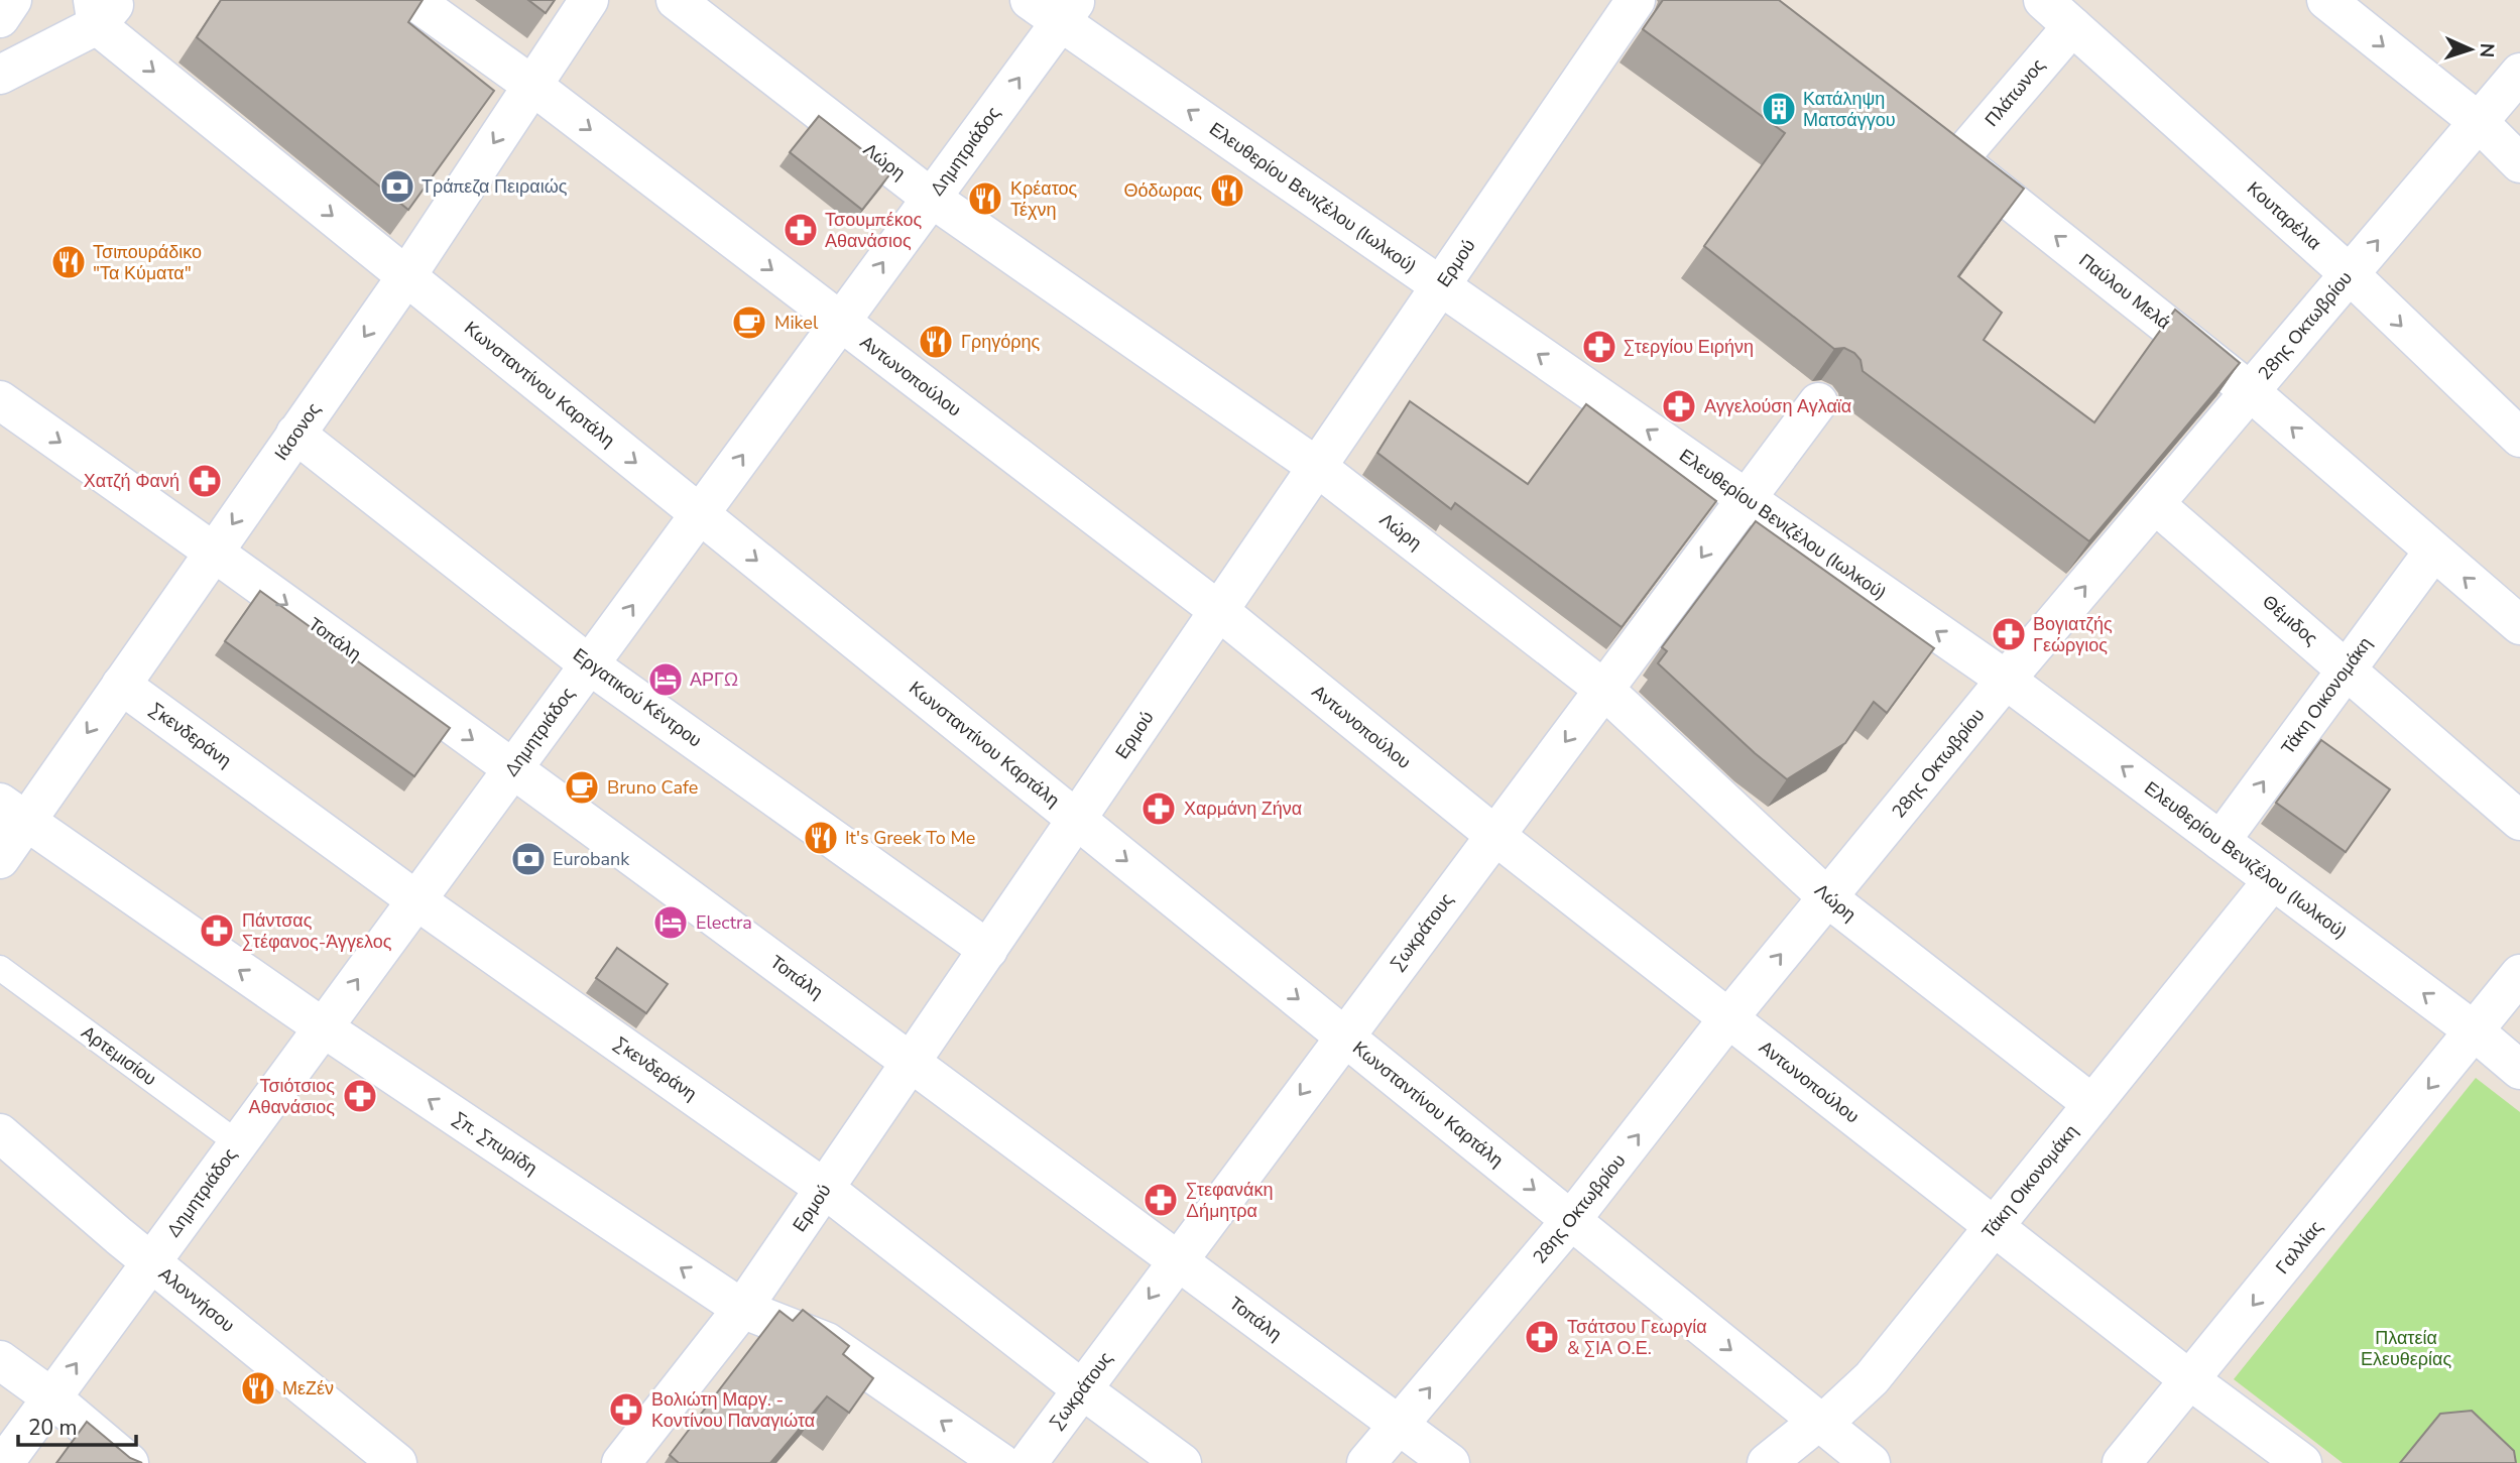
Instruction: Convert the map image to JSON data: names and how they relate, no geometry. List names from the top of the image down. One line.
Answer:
{"streets":{"street":["Πλάτωνος","Δημητριάδος","Λώρη","Ελευθερίου Βενιζέλου (Ιωλκού)","Κουταρέλια","Ερμού","Παύλου Μελά","28ης Οκτωβρίου","Αντωνοπούλου","Κωνσταντίνου Καρτάλη","Ιάσονος","Θέμιδος","Τοπάλη","Τάκη Οικονομάκη","Εργατικού Κέντρου","Σκενδεράνη","Σωκράτους","Σπ. Σπυρίδη","Γαλλίας","Αλοννήσου"],"lane":["Αρτεμισίου"]},"crossings":[["Πλάτωνος","Κουταρέλια"],["Πλάτωνος","Παύλου Μελά"],["Δημητριάδος","Λώρη"],["Δημητριάδος","Ελευθερίου Βενιζέλου (Ιωλκού)"],["Δημητριάδος","Αντωνοπούλου"],["Δημητριάδος","Κωνσταντίνου Καρτάλη"],["Δημητριάδος","Τοπάλη"],["Δημητριάδος","Εργατικού Κέντρου"],["Δημητριάδος","Σκενδεράνη"],["Δημητριάδος","Αρτεμισίου"],["Δημητριάδος","Σπ. Σπυρίδη"],["Δημητριάδος","Αλοννήσου"],["Λώρη","Ερμού"],["Λώρη","28ης Οκτωβρίου"],["Λώρη","Τάκη Οικονομάκη"],["Λώρη","Σωκράτους"],["Ελευθερίου Βενιζέλου (Ιωλκού)","Ερμού"],["Ελευθερίου Βενιζέλου (Ιωλκού)","28ης Οκτωβρίου"],["Ελευθερίου Βενιζέλου (Ιωλκού)","Τάκη Οικονομάκη"],["Ελευθερίου Βενιζέλου (Ιωλκού)","Σωκράτους"],["Ελευθερίου Βενιζέλου (Ιωλκού)","Γαλλίας"],["Κουταρέλια","28ης Οκτωβρίου"],["Ερμού","Αντωνοπούλου"],["Ερμού","Κωνσταντίνου Καρτάλη"],["Ερμού","Τοπάλη"],["Ερμού","Εργατικού Κέντρου"],["Ερμού","Σκενδεράνη"],["Ερμού","Σπ. Σπυρίδη"],["Παύλου Μελά","28ης Οκτωβρίου"],["Παύλου Μελά","Τάκη Οικονομάκη"],["28ης Οκτωβρίου","Αντωνοπούλου"],["28ης Οκτωβρίου","Κωνσταντίνου Καρτάλη"],["28ης Οκτωβρίου","Θέμιδος"],["28ης Οκτωβρίου","Τοπάλη"],["Αντωνοπούλου","Ιάσονος"],["Αντωνοπούλου","Τάκη Οικονομάκη"],["Αντωνοπούλου","Σωκράτους"],["Αντωνοπούλου","Γαλλίας"],["Κωνσταντίνου Καρτάλη","Ιάσονος"],["Κωνσταντίνου Καρτάλη","Τάκη Οικονομάκη"],["Κωνσταντίνου Καρτάλη","Σωκράτους"],["Ιάσονος","Τοπάλη"],["Ιάσονος","Εργατικού Κέντρου"],["Ιάσονος","Σκενδεράνη"],["Ιάσονος","Σπ. Σπυρίδη"],["Θέμιδος","Τάκη Οικονομάκη"],["Τοπάλη","Σωκράτους"],["Σκενδεράνη","Σωκράτους"]],"one_way":["Δημητριάδος","Ελευθερίου Βενιζέλου (Ιωλκού)","Κουταρέλια","Παύλου Μελά","28ης Οκτωβρίου","Κωνσταντίνου Καρτάλη","Ιάσονος","Τοπάλη","Σωκράτους","Σπ. Σπυρίδη","Γαλλίας"],"parks":["Πλατεία Ελευθερίας"],"places":{"building":["Κατάληψη Ματσάγγου"],"bank":["Τράπεζα Πειραιώς","Eurobank"],"restaurant":["Θόδωρας","Κρέατος Τέχνη","Τσιπουράδικο \"Τα Κύματα\"","Γρηγόρης","It's Greek To Me","ΜεΖέν"],"pharmacy":["Τσουμπέκος Αθανάσιος","Στεργίου Ειρήνη","Αγγελούση Αγλαϊα","Χατζή Φανή","Βογιατζής Γεώργιος","Χαρμάνη Ζήνα","Πάντσας Στέφανος-Άγγελος","Τσιότσιος Αθανάσιος","Στεφανάκη Δήμητρα","Τσάτσου Γεωργία & ΣΙΑ Ο.Ε.","Βολιώτη Μαργ. - Κοντίνου Παναγιώτα"],"cafe":["Mikel","Bruno Cafe"],"hotel":["ΑΡΓΩ","Electra"]},"scale_bar":"20 m","north":"right"}
